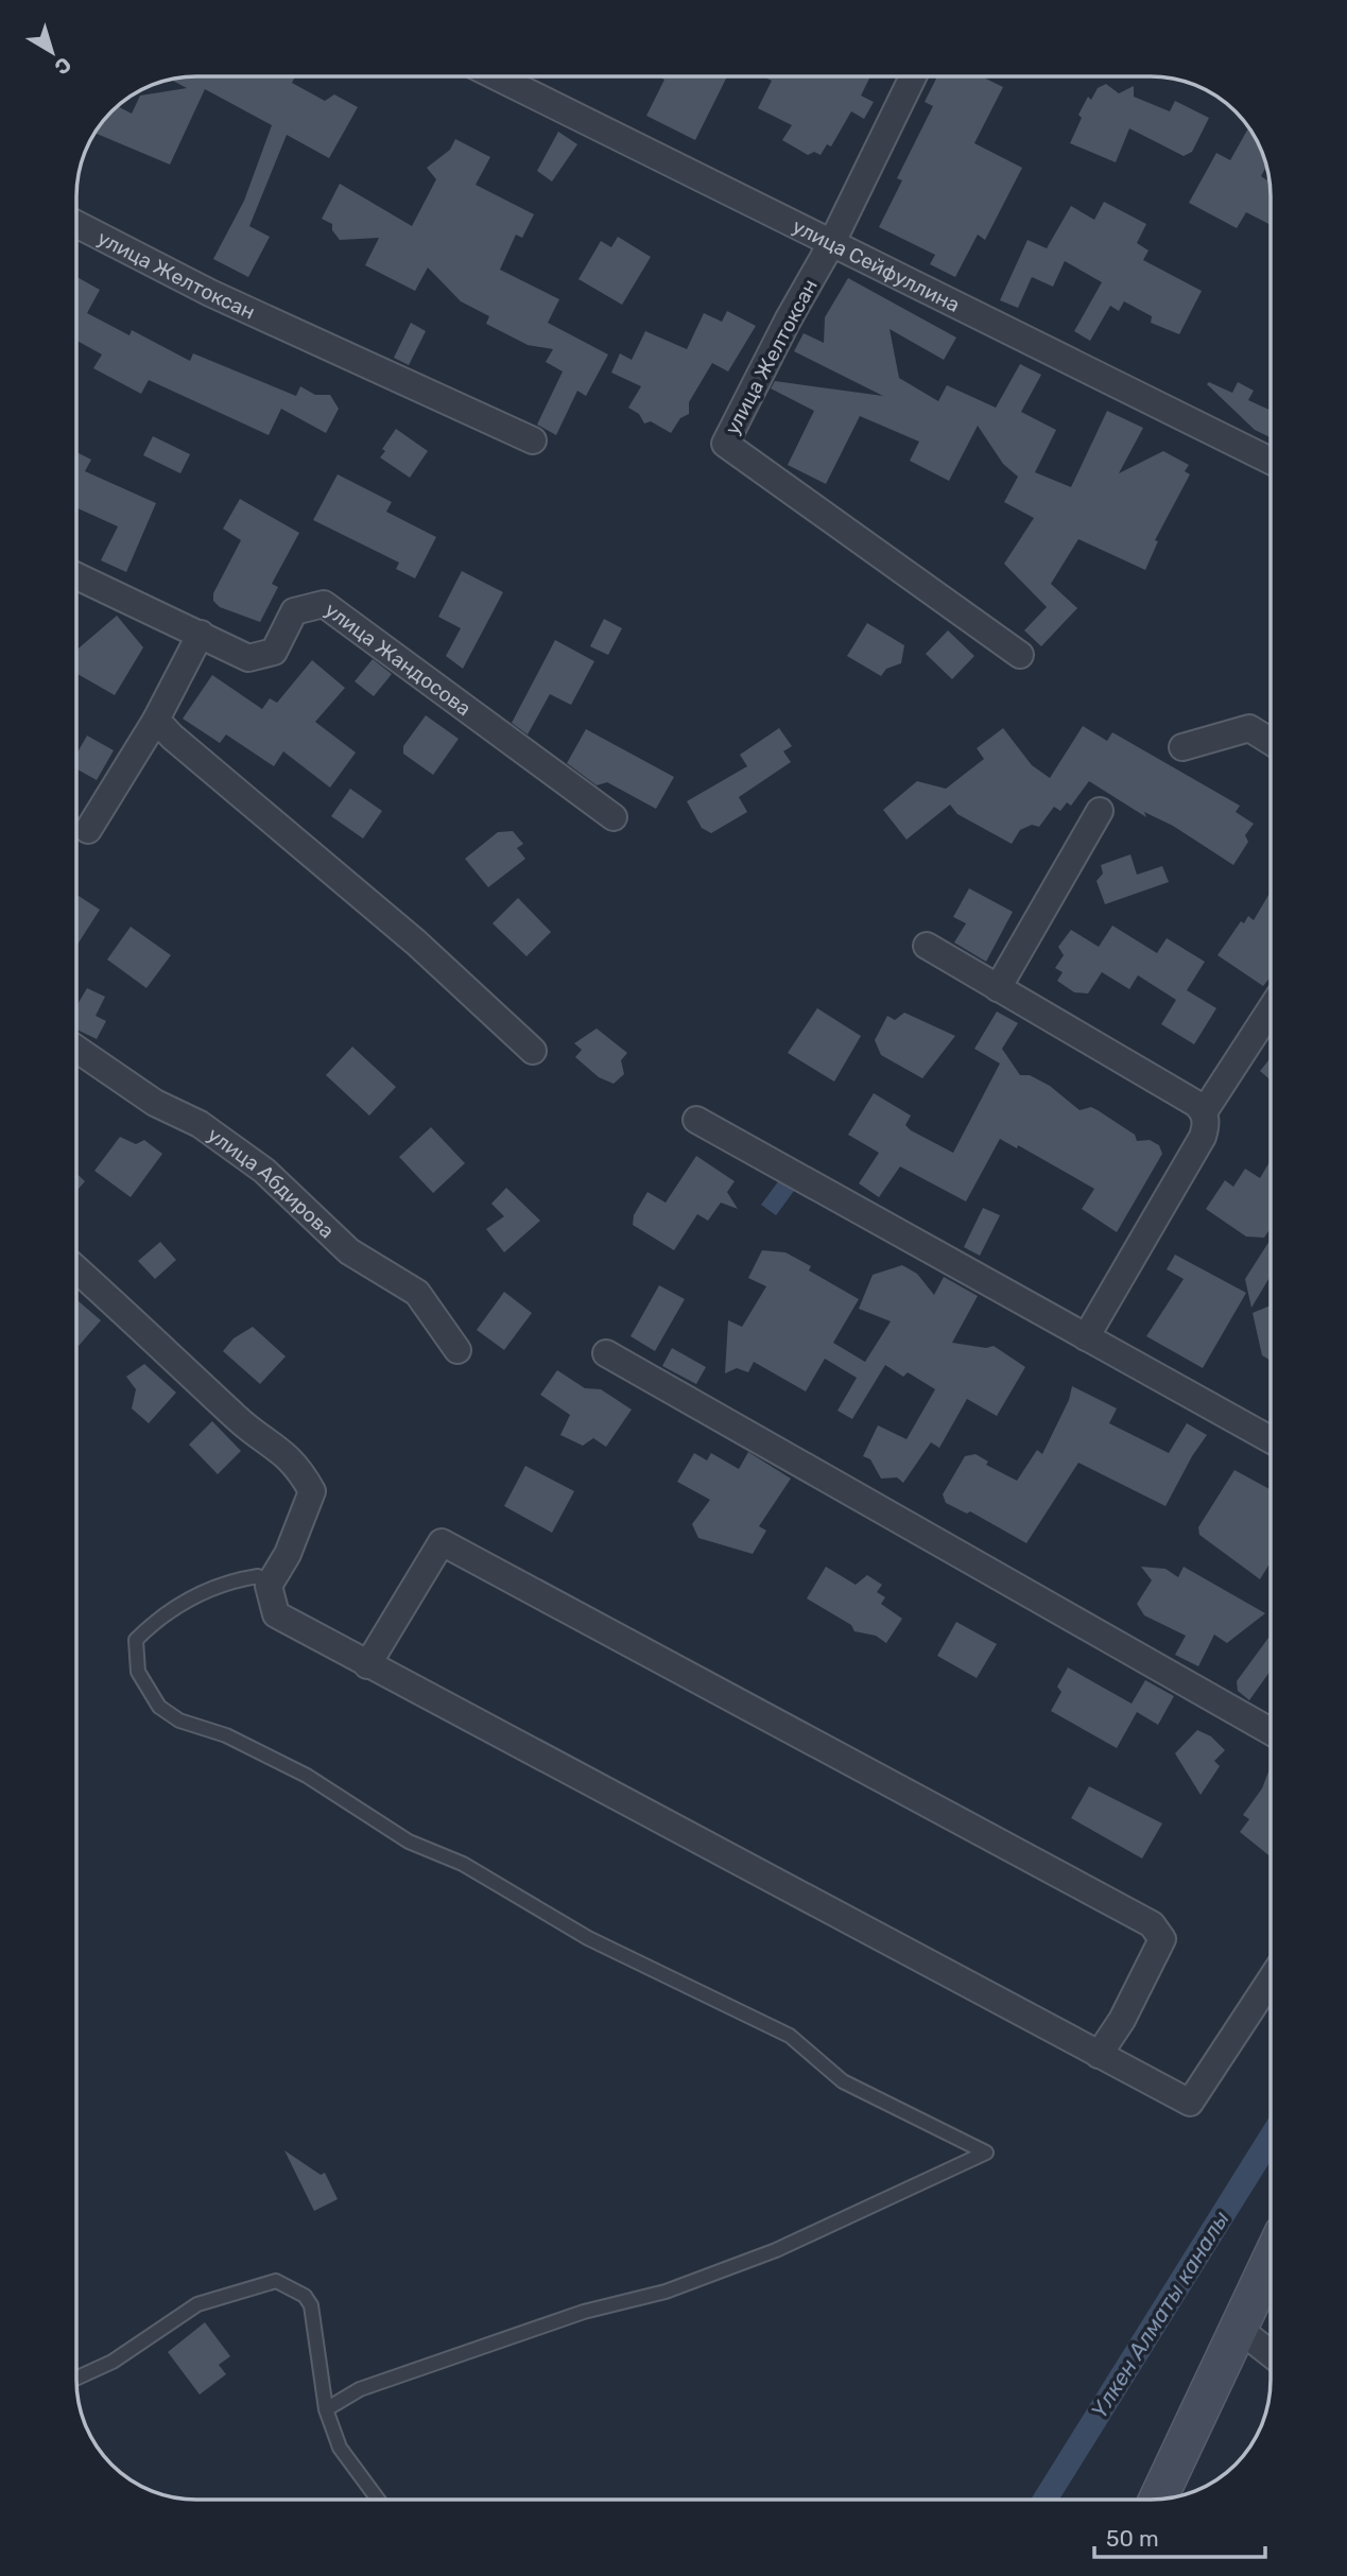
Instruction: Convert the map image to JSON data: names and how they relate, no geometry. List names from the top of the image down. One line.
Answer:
{"streets":{"street":["улица Сейфуллина","улица Желтоксан","улица Жандосова","улица Абдирова"]},"crossings":[["улица Сейфуллина","улица Желтоксан"]],"water":["Үлкен Алматы каналы"],"scale_bar":"50 m","north":"bottom right"}
